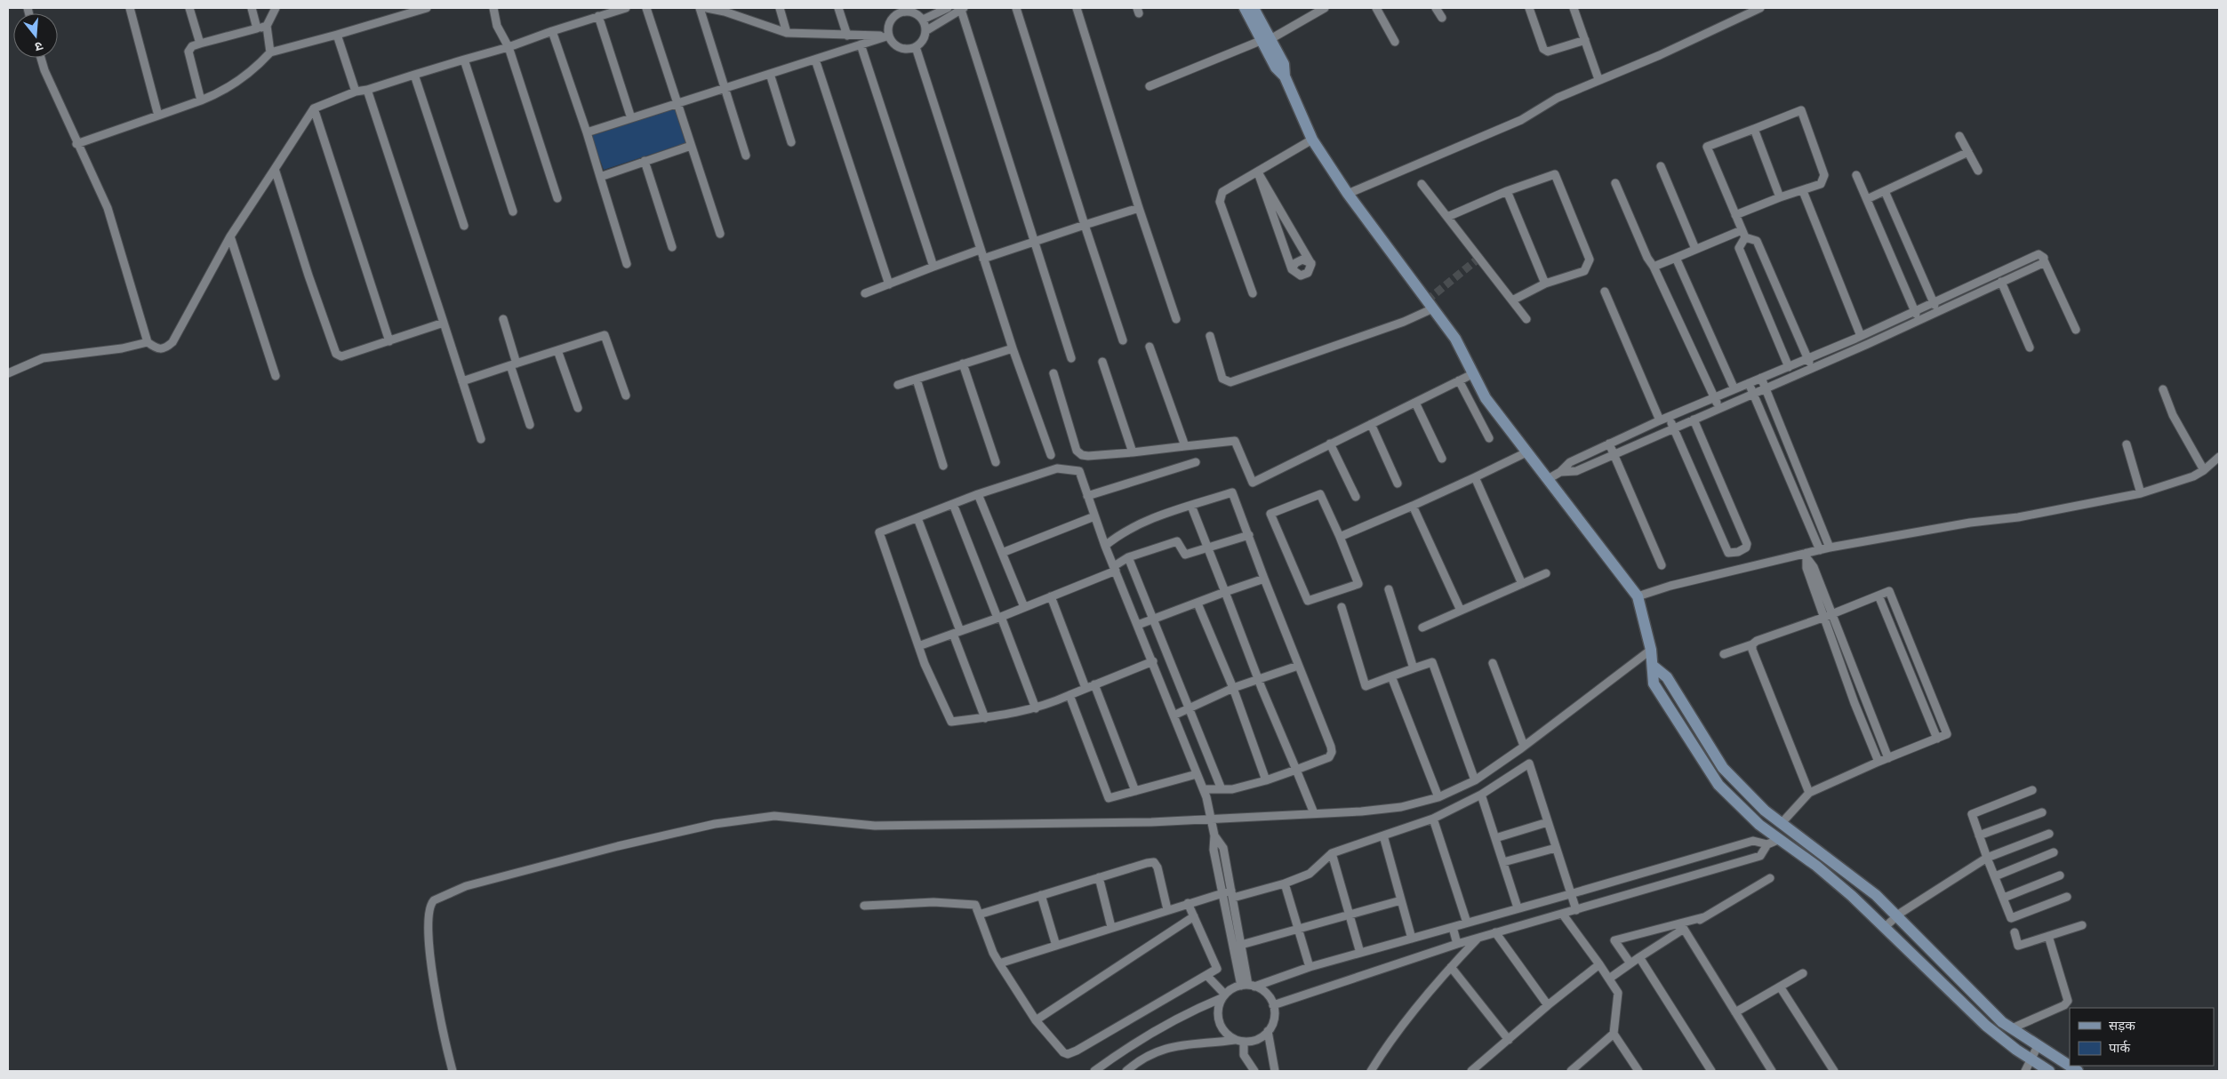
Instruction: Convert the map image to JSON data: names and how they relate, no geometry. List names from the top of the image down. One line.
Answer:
{"legend":["सड़क","पार्क"],"north":"bottom"}
